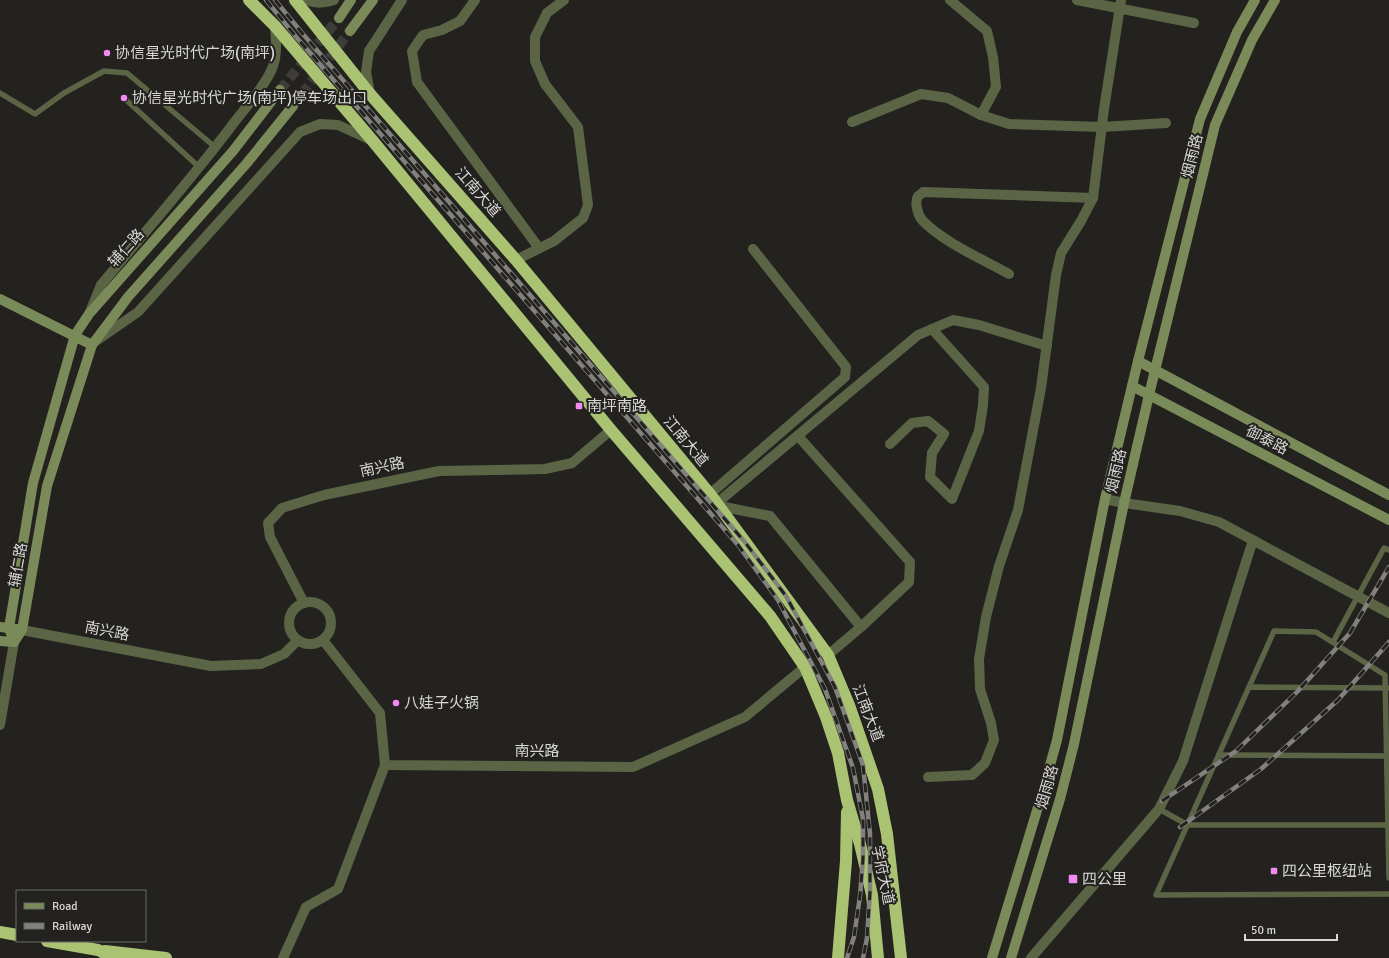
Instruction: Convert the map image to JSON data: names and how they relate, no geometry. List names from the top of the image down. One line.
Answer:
{"streets":{"highway":["江南大道","学府大道"],"main road":["烟雨路","辅仁路","御泰路"],"street":["南兴路"]},"crossings":[["烟雨路","御泰路"],["辅仁路","南兴路"]],"places":{"other":["协信星光时代广场(南坪)","协信星光时代广场(南坪)停车场出口","八娃子火锅"],"transit":["南坪南路","四公里枢纽站","四公里"]},"legend":["Road","Railway"],"scale_bar":"50 m"}
